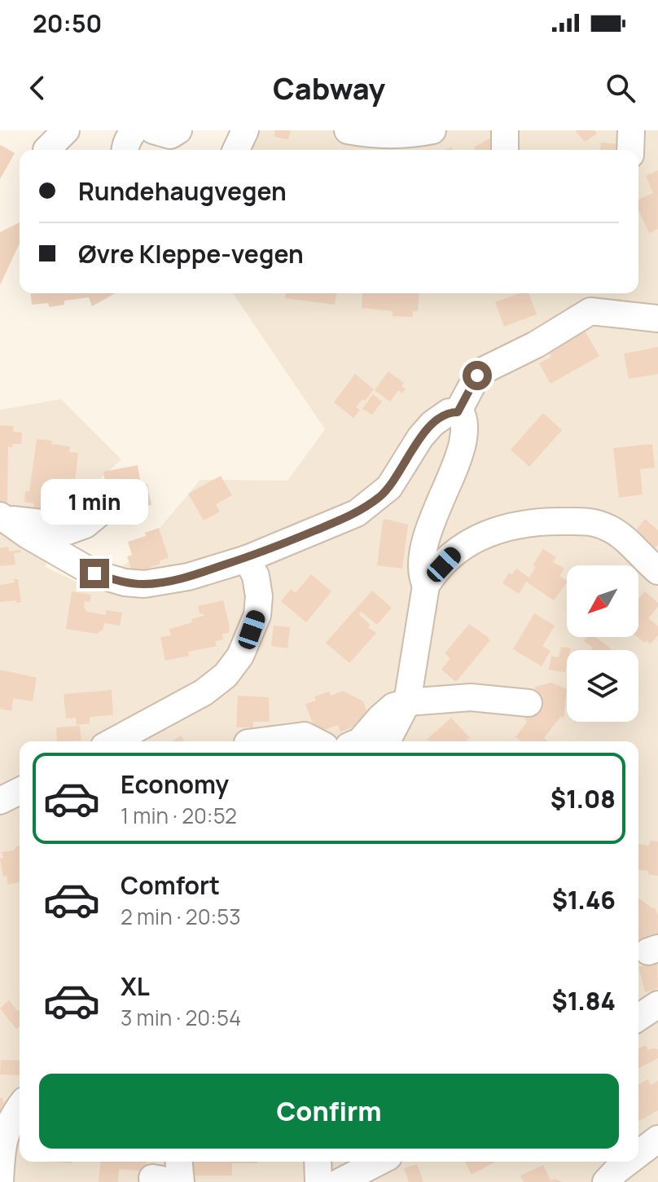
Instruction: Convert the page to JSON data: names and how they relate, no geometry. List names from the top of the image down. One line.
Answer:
{"north":"bottom left","page":{"status":"20:50","header":"Cabway","banner":["Rundehaugvegen","Øvre Kleppe-vegen"],"bubble":"1 min","list":[{"name":"Economy","note":"1 min · 20:52","value":"$1.08"},{"name":"Comfort","note":"2 min · 20:53","value":"$1.46"},{"name":"XL","note":"3 min · 20:54","value":"$1.84"}],"buttons":"Confirm"}}
